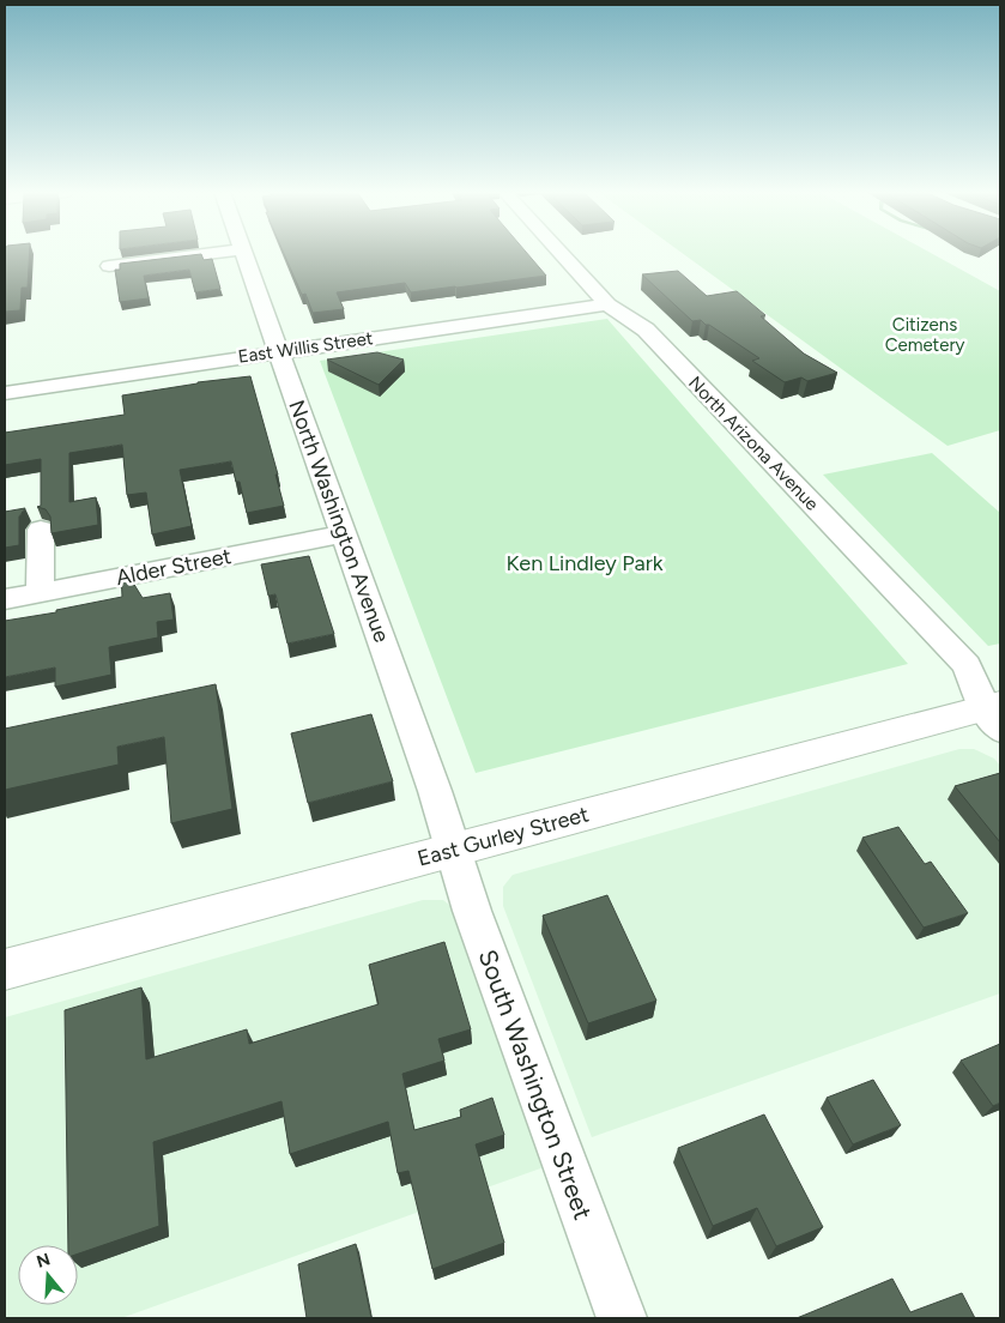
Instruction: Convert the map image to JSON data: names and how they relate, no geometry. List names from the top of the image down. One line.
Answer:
{"streets":{"main road":["East Gurley Street"],"street":["East Willis Street","North Arizona Avenue","North Washington Avenue","Alder Street","South Washington Street"]},"crossings":[["East Willis Street","North Arizona Avenue"],["East Willis Street","North Washington Avenue"],["North Arizona Avenue","East Gurley Street"],["North Washington Avenue","Alder Street"],["North Washington Avenue","East Gurley Street"],["North Washington Avenue","South Washington Street"],["East Gurley Street","South Washington Street"]],"parks":["Citizens Cemetery","Ken Lindley Park"],"north":"top"}
